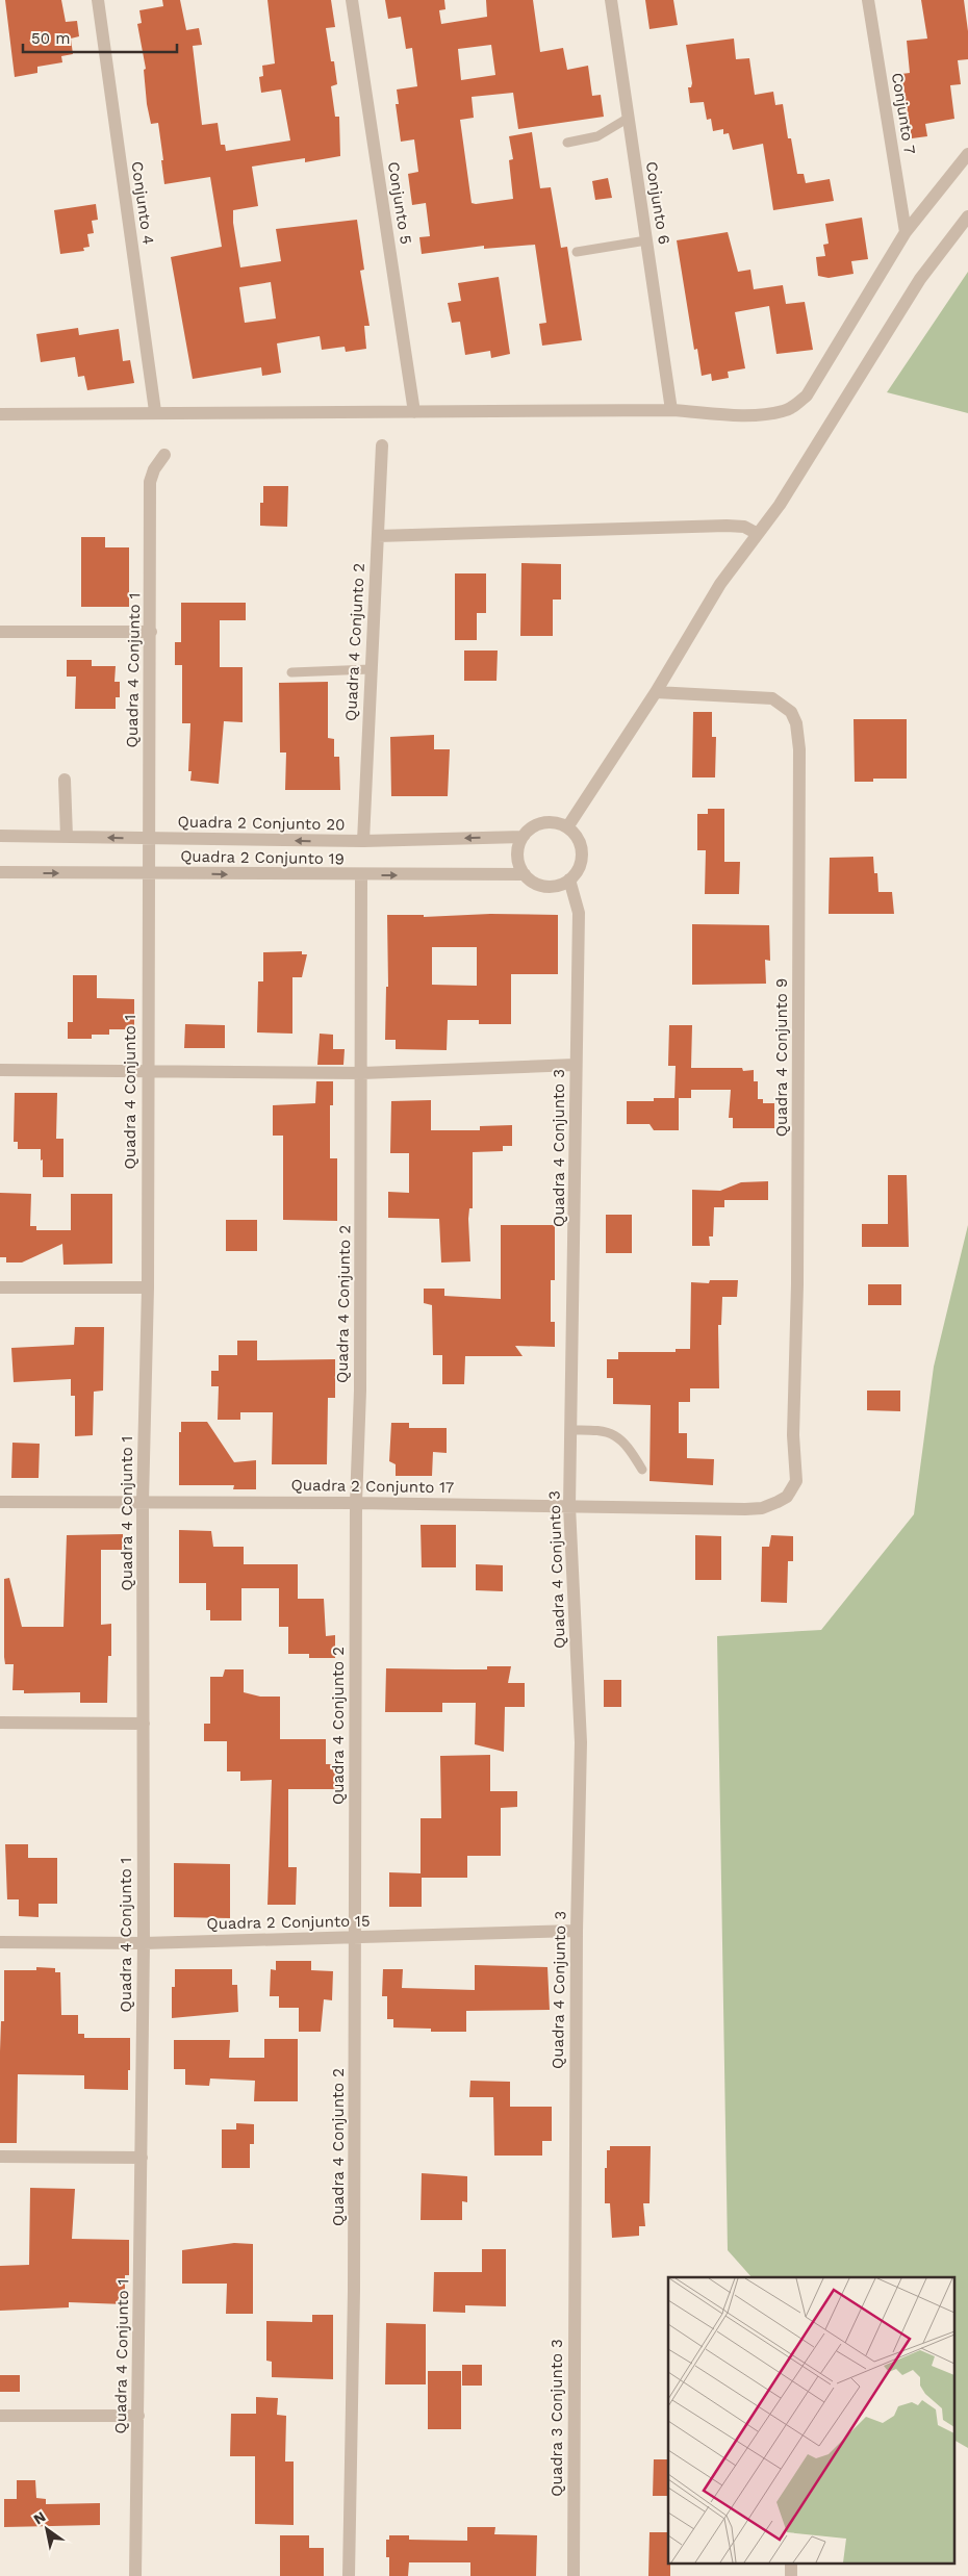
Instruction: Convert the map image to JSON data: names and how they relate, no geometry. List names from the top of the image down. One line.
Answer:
{"streets":{"street":["Conjunto 7","Conjunto 4","Conjunto 5","Conjunto 6","Quadra 4 Conjunto 2","Quadra 4 Conjunto 1","Quadra 2 Conjunto 20","Quadra 2 Conjunto 19","Quadra 4 Conjunto 9","Quadra 4 Conjunto 3","Quadra 2 Conjunto 17","Quadra 2 Conjunto 15","Quadra 3 Conjunto 3"]},"crossings":[["Quadra 4 Conjunto 2","Quadra 2 Conjunto 20"],["Quadra 4 Conjunto 2","Quadra 2 Conjunto 19"],["Quadra 4 Conjunto 2","Quadra 2 Conjunto 17"],["Quadra 4 Conjunto 2","Quadra 2 Conjunto 15"],["Quadra 4 Conjunto 1","Quadra 2 Conjunto 20"],["Quadra 4 Conjunto 1","Quadra 2 Conjunto 19"],["Quadra 4 Conjunto 1","Quadra 2 Conjunto 17"],["Quadra 4 Conjunto 1","Quadra 2 Conjunto 15"],["Quadra 2 Conjunto 20","Quadra 2 Conjunto 19"],["Quadra 2 Conjunto 20","Quadra 4 Conjunto 3"],["Quadra 2 Conjunto 19","Quadra 4 Conjunto 3"],["Quadra 4 Conjunto 9","Quadra 2 Conjunto 17"],["Quadra 4 Conjunto 3","Quadra 2 Conjunto 17"],["Quadra 4 Conjunto 3","Quadra 2 Conjunto 15"],["Quadra 4 Conjunto 3","Quadra 3 Conjunto 3"]],"one_way":["Quadra 2 Conjunto 20","Quadra 2 Conjunto 19"],"scale_bar":"50 m","north":"top left"}
